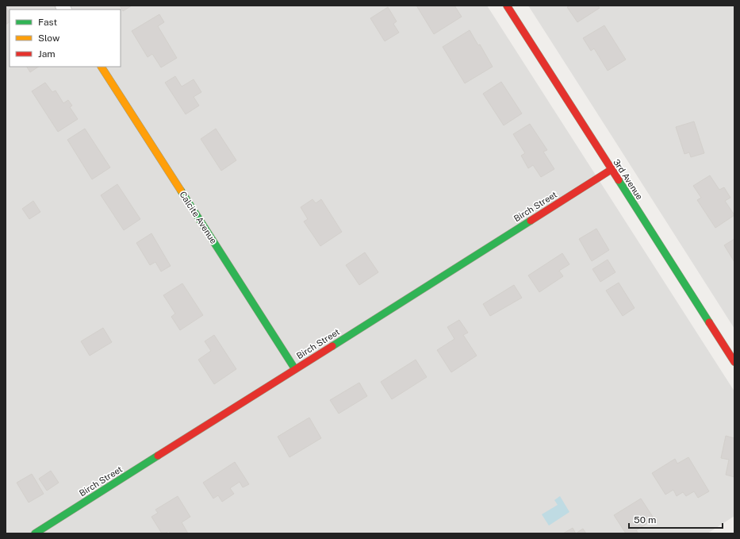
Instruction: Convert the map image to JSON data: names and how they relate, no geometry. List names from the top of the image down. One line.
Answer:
{"streets":{"street":["3rd Avenue","Birch Street","Calcite Avenue"]},"crossings":[["3rd Avenue","Birch Street"],["Birch Street","Calcite Avenue"]],"legend":["Fast","Slow","Jam"],"scale_bar":"50 m"}
